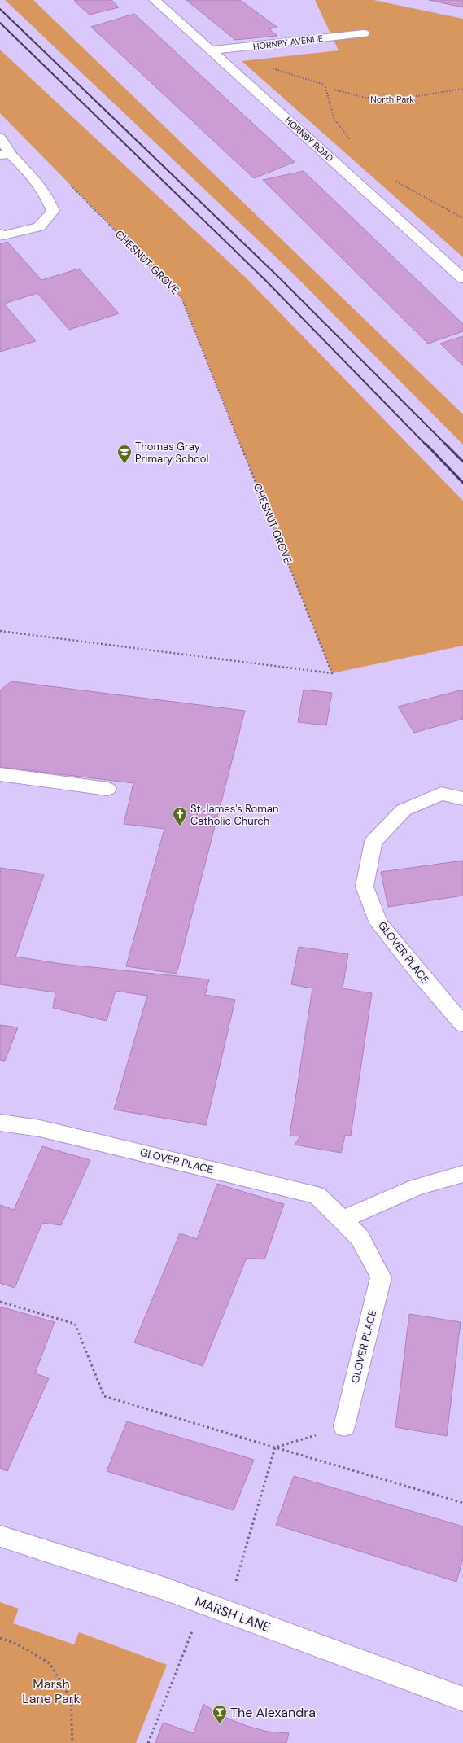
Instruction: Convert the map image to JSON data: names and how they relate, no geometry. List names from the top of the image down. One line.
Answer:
{"streets":{"street":["HORNBY AVENUE","HORNBY ROAD","GLOVER PLACE","MARSH LANE"],"path":["CHESNUT GROVE"]},"crossings":[["HORNBY AVENUE","HORNBY ROAD"]],"parks":["North Park","Marsh Lane Park"],"places":{"school or university":["Thomas Gray Primary School"],"church":["St James's Roman Catholic Church"],"bar":["The Alexandra"]}}
